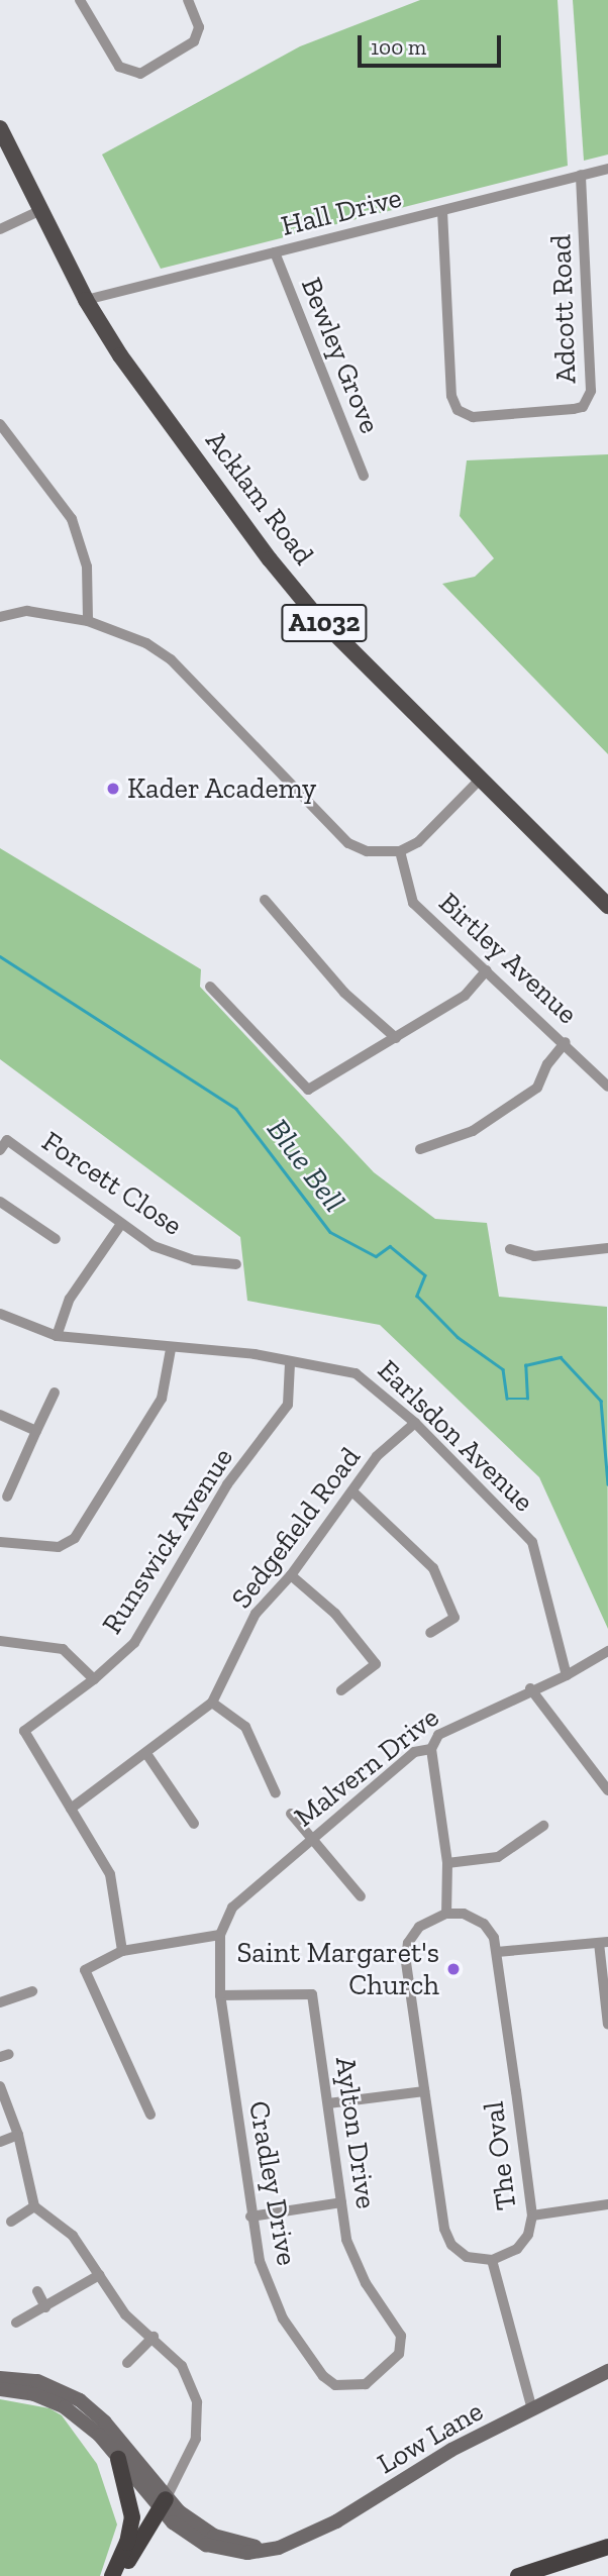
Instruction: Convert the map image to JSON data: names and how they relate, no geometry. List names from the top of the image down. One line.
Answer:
{"streets":{"main road":["Acklam Road","A1032","Low Lane"],"street":["Hall Drive","Adcott Road","Bewley Grove","Birtley Avenue","Forcett Close","Earlsdon Avenue","Sedgefield Road","Runswick Avenue","Malvern Drive","Aylton Drive","The Oval","Cradley Drive"]},"crossings":[["Hall Drive","Adcott Road"],["Hall Drive","Bewley Grove"],["Hall Drive","Acklam Road"],["Earlsdon Avenue","Sedgefield Road"],["Earlsdon Avenue","Runswick Avenue"],["Earlsdon Avenue","Malvern Drive"],["Malvern Drive","Cradley Drive"],["Aylton Drive","Cradley Drive"]],"water":["Blue Bell"],"places":["Kader Academy","Saint Margaret's Church"],"scale_bar":"100 m"}
